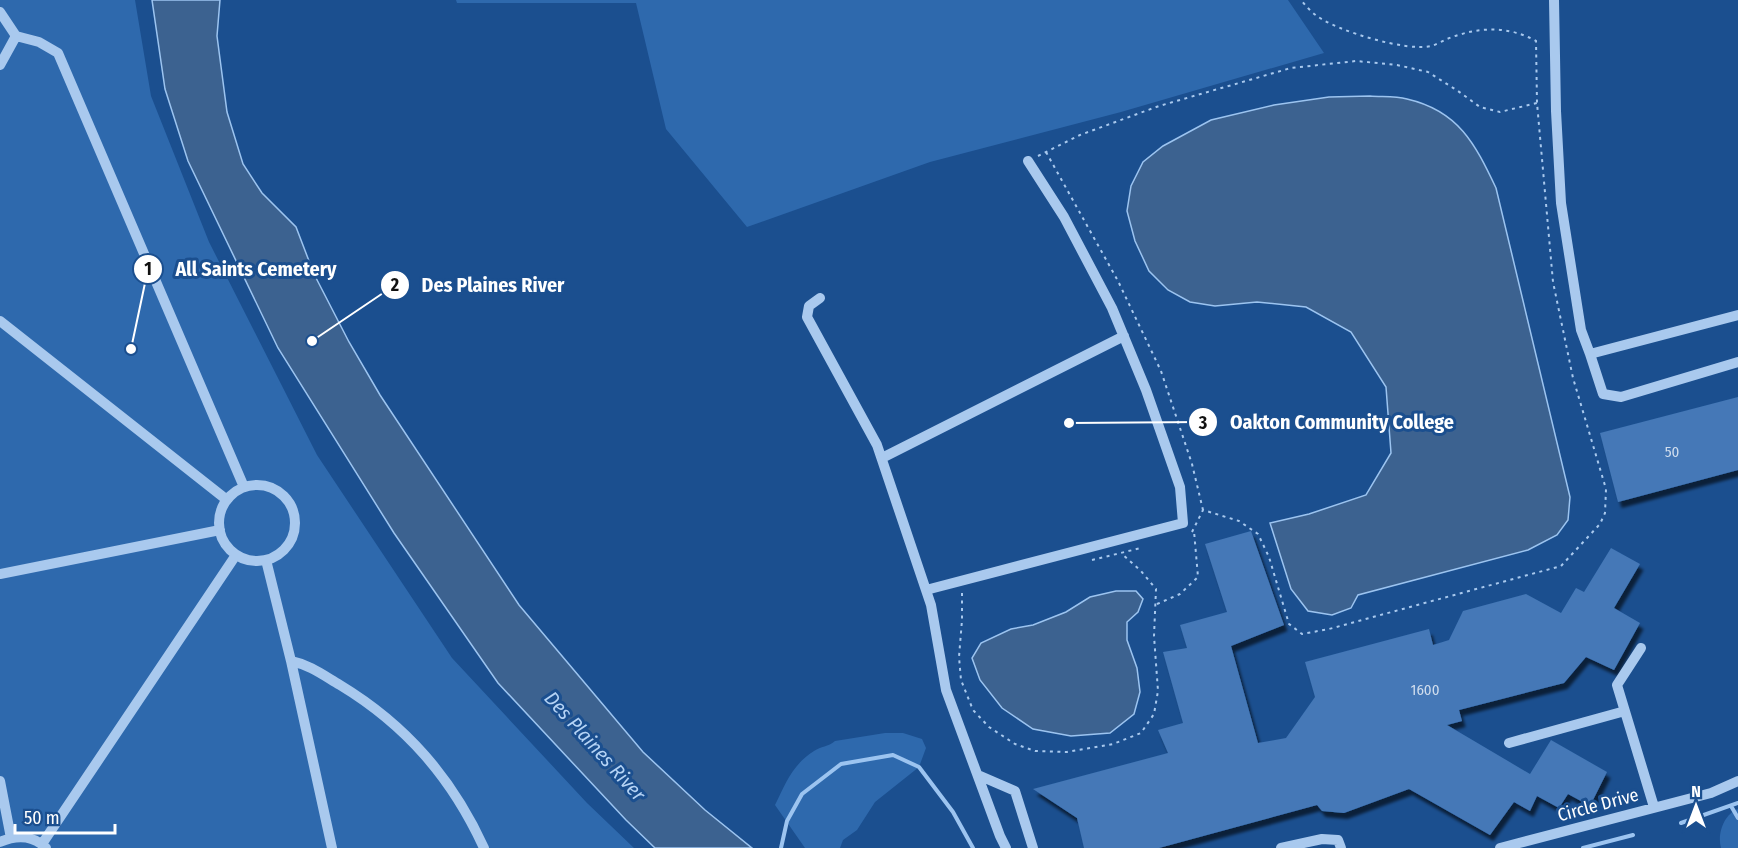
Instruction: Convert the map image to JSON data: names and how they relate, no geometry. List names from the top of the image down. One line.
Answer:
{"streets":{"street":["Circle Drive"]},"water":["Des Plaines River"],"places":["Des Plaines River","All Saints Cemetery","Oakton Community College"],"house_numbers":["50","1600"],"scale_bar":"50 m","north":"top"}
